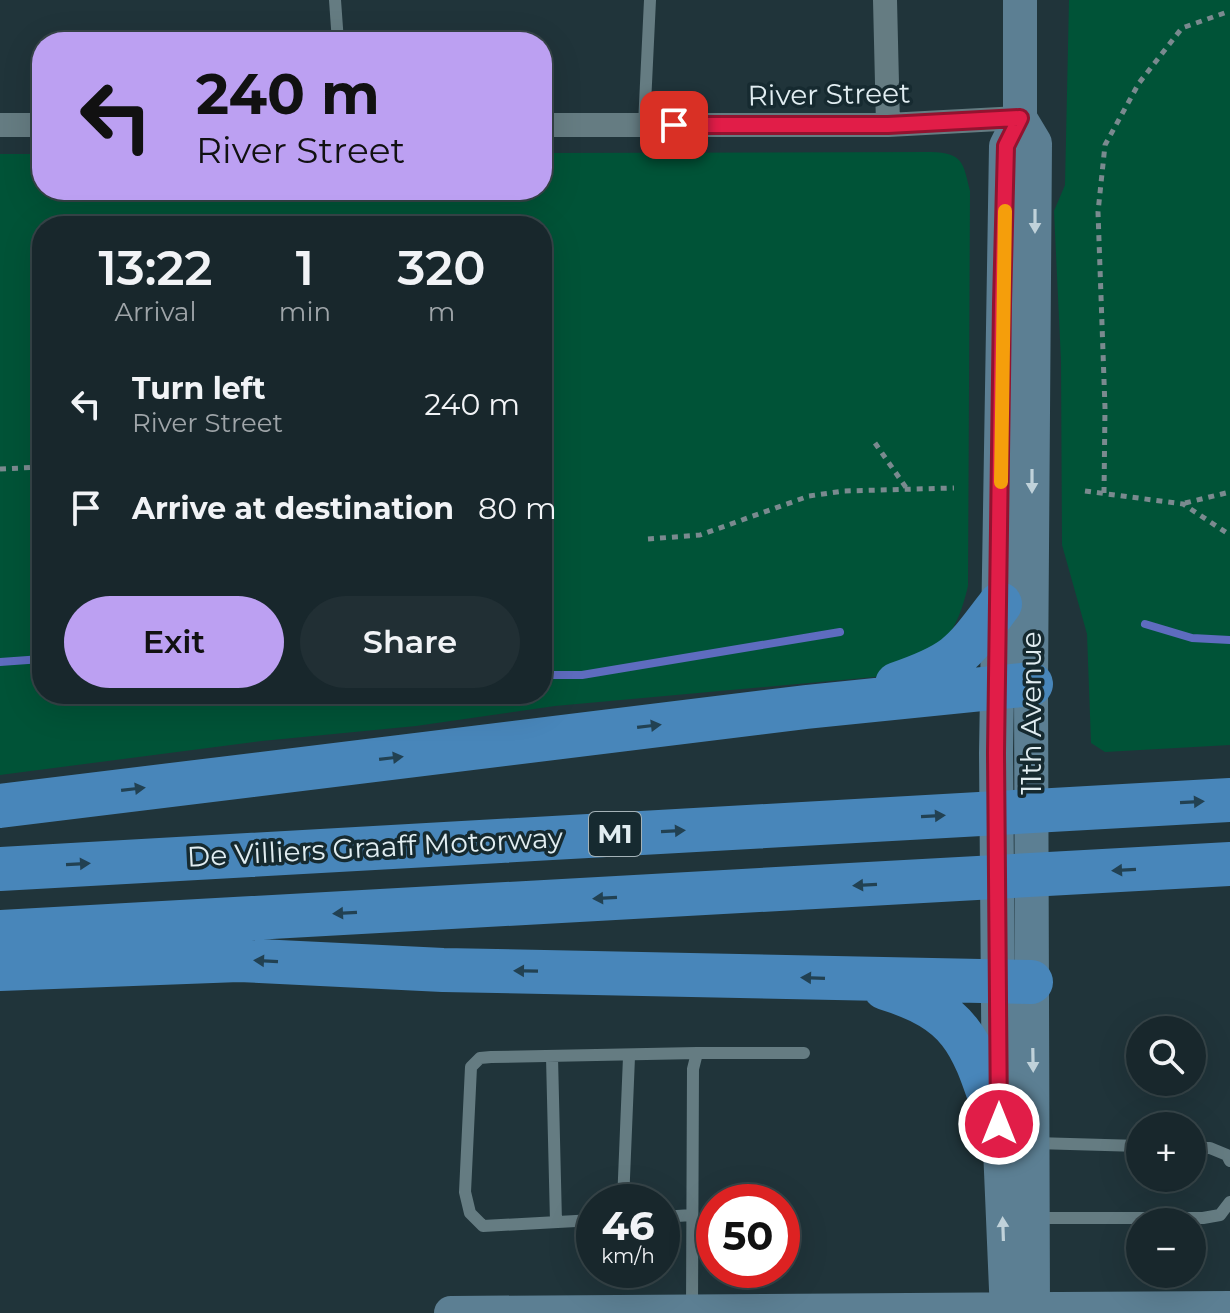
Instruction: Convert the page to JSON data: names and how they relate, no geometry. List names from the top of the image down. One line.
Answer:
{"streets":{"highway":["M1","De Villiers Graaff Motorway"],"main road":["11th Avenue"],"street":["River Street"]},"crossings":[["River Street","11th Avenue"]],"page":{"turn":["240 m","River Street"],"eta":["13:22","Arrival","1","min","320","m"],"list":[{"name":"Turn left","note":"River Street","value":"240 m"},{"name":"Arrive at destination","value":"80 m"}],"buttons":["Exit","Share"],"map_buttons":["+","−"],"speed":"46 km/h","limit":"50"}}
